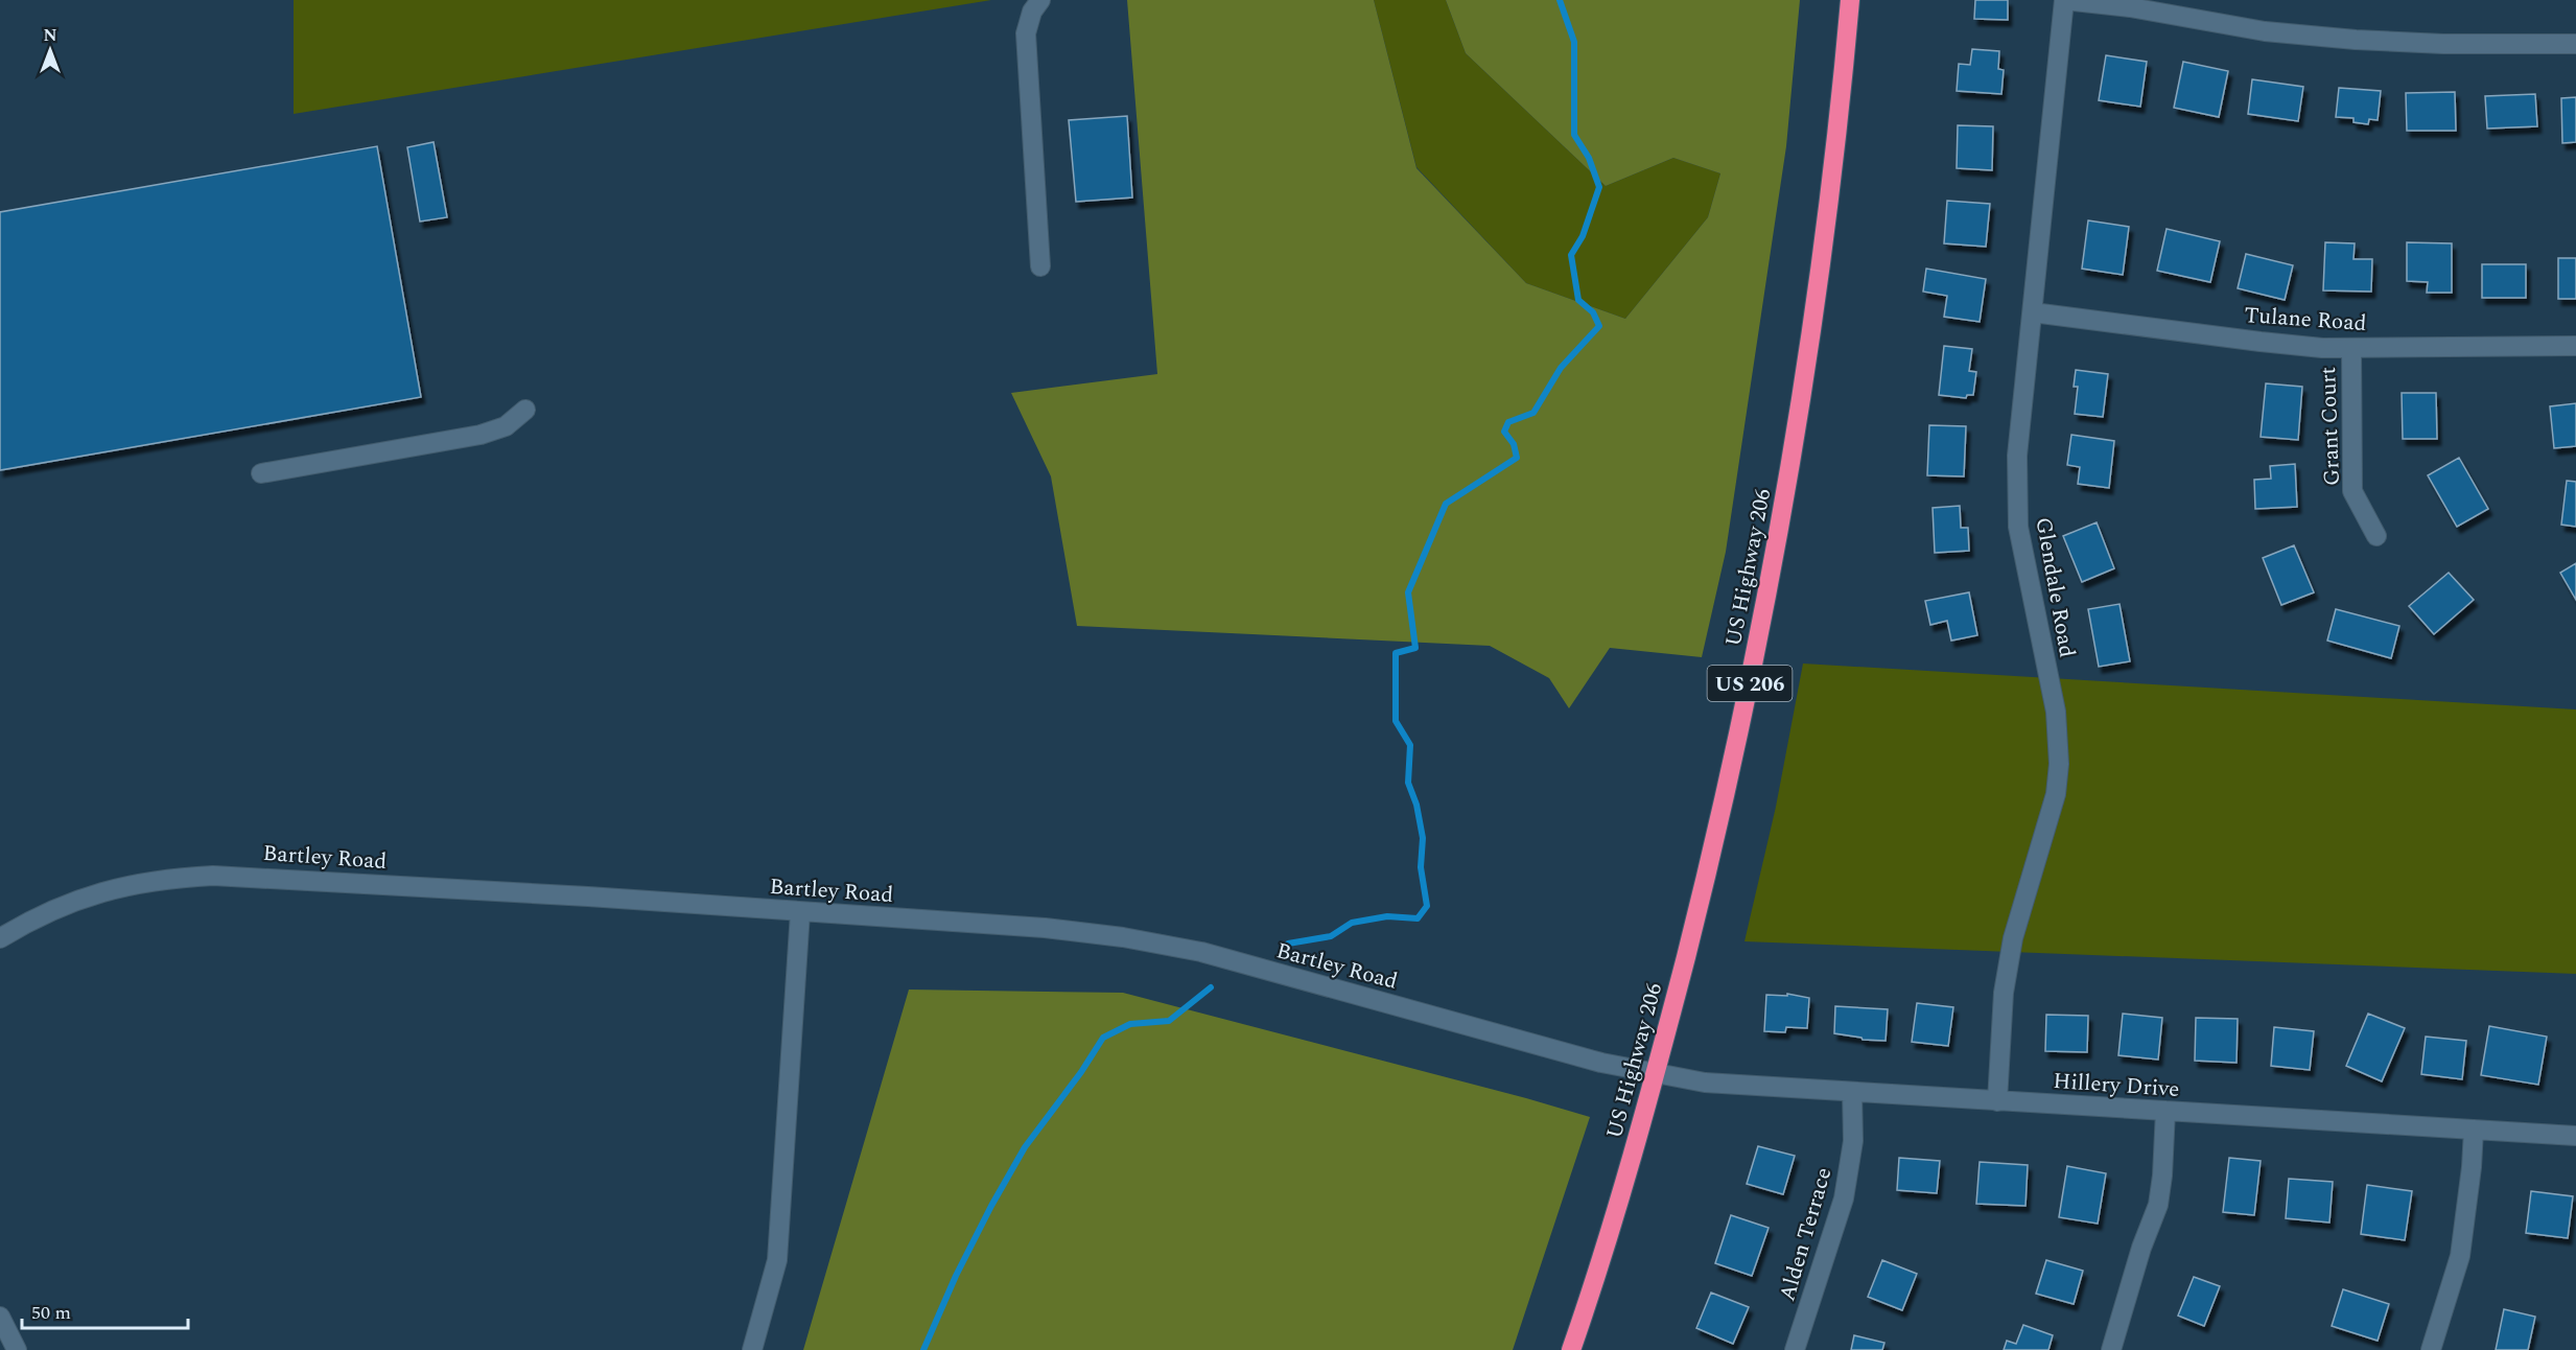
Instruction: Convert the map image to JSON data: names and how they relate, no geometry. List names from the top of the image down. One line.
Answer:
{"streets":{"highway":["US Highway 206","US 206"],"street":["Tulane Road","Grant Court","Glendale Road","Bartley Road","Hillery Drive","Alden Terrace"]},"crossings":[["Tulane Road","Grant Court"],["Tulane Road","Glendale Road"],["US Highway 206","Bartley Road"],["US Highway 206","Hillery Drive"],["Glendale Road","Hillery Drive"],["Bartley Road","Hillery Drive"],["Hillery Drive","Alden Terrace"]],"scale_bar":"50 m","north":"top"}
